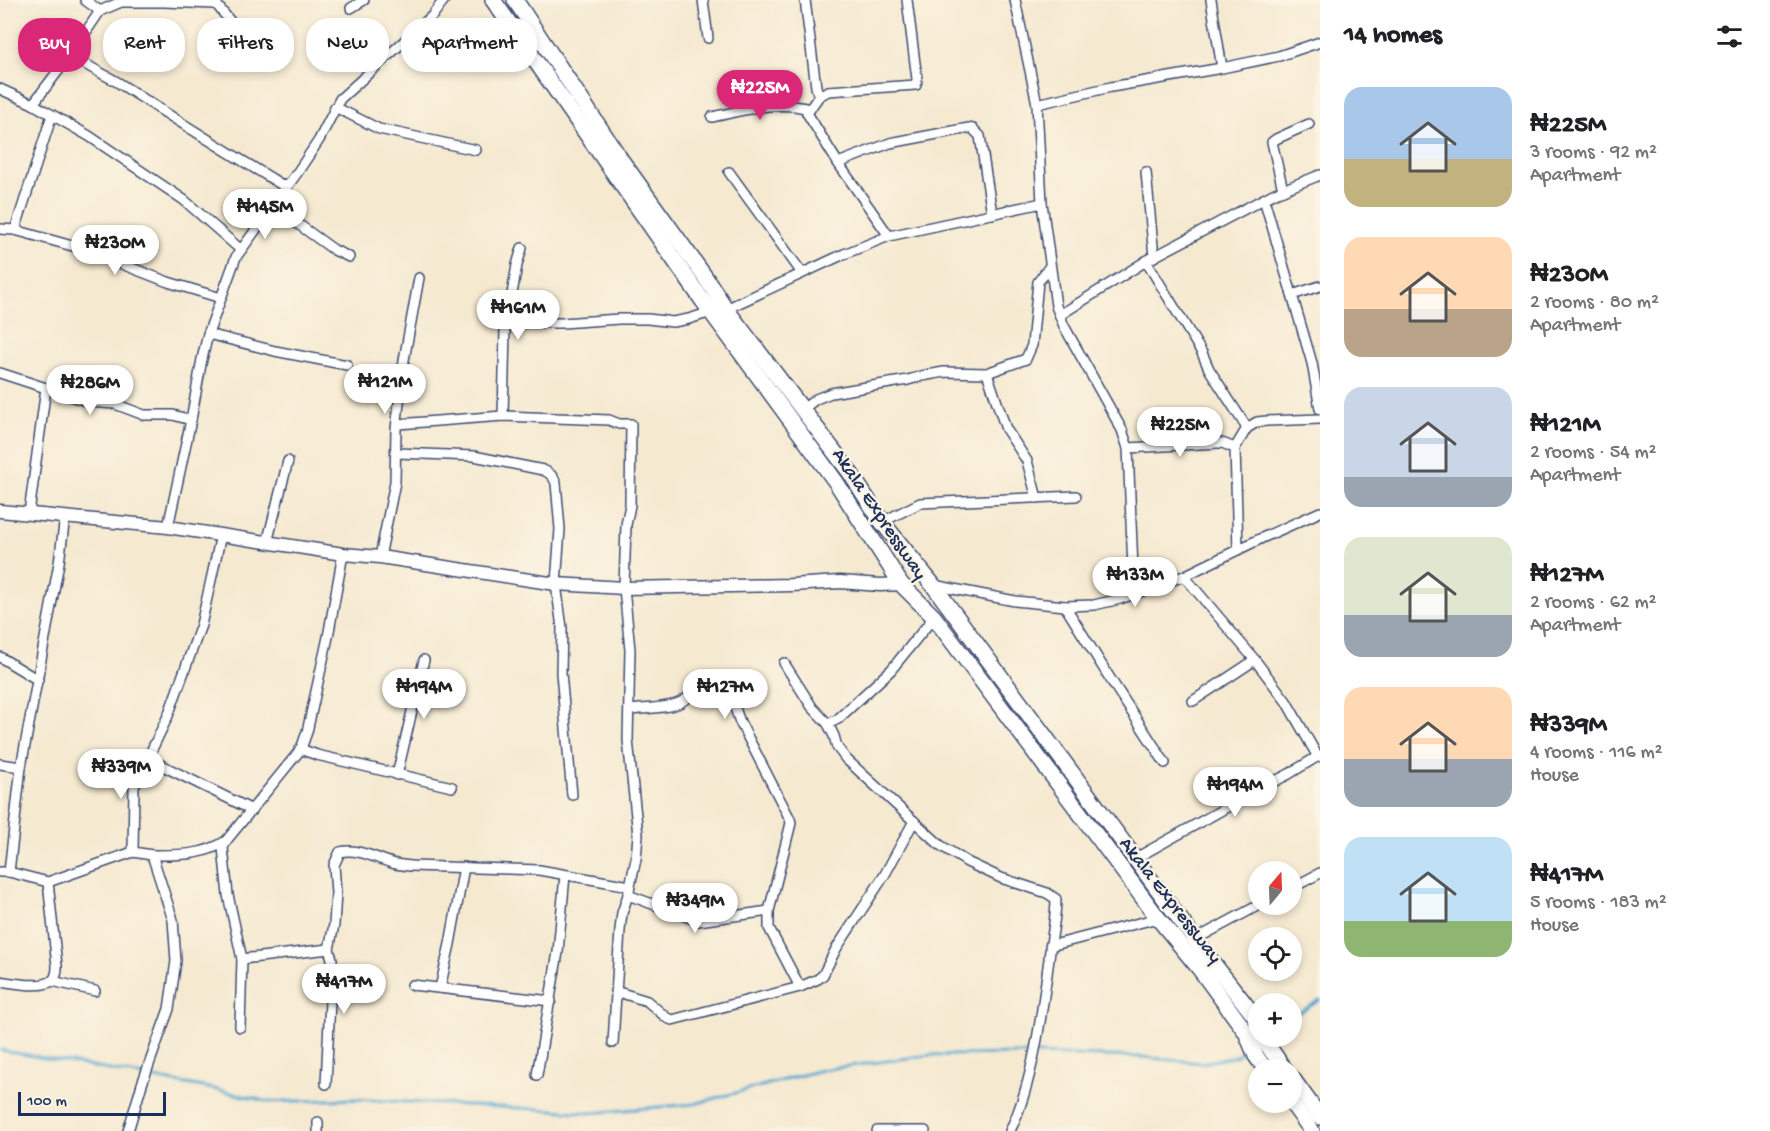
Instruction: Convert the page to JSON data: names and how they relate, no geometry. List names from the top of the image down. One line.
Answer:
{"streets":{"main road":["Akala Expressway"]},"scale_bar":"100 m","north":"top","page":{"heading":"14 homes","chip":["Buy","Rent","Filters","New","Apartment"],"price":["₦225M","₦145M","₦230M","₦161M","₦121M","₦286M","₦225M","₦133M","₦194M","₦127M","₦339M","₦194M","₦349M","₦417M"],"list":[{"name":"₦225M","note":"3 rooms · 92 m² · Apartment"},{"name":"₦230M","note":"2 rooms · 80 m² · Apartment"},{"name":"₦121M","note":"2 rooms · 54 m² · Apartment"},{"name":"₦127M","note":"2 rooms · 62 m² · Apartment"},{"name":"₦339M","note":"4 rooms · 116 m² · House"},{"name":"₦417M","note":"5 rooms · 183 m² · House"}],"map_buttons":["+","−"],"scale":"100 m"}}
